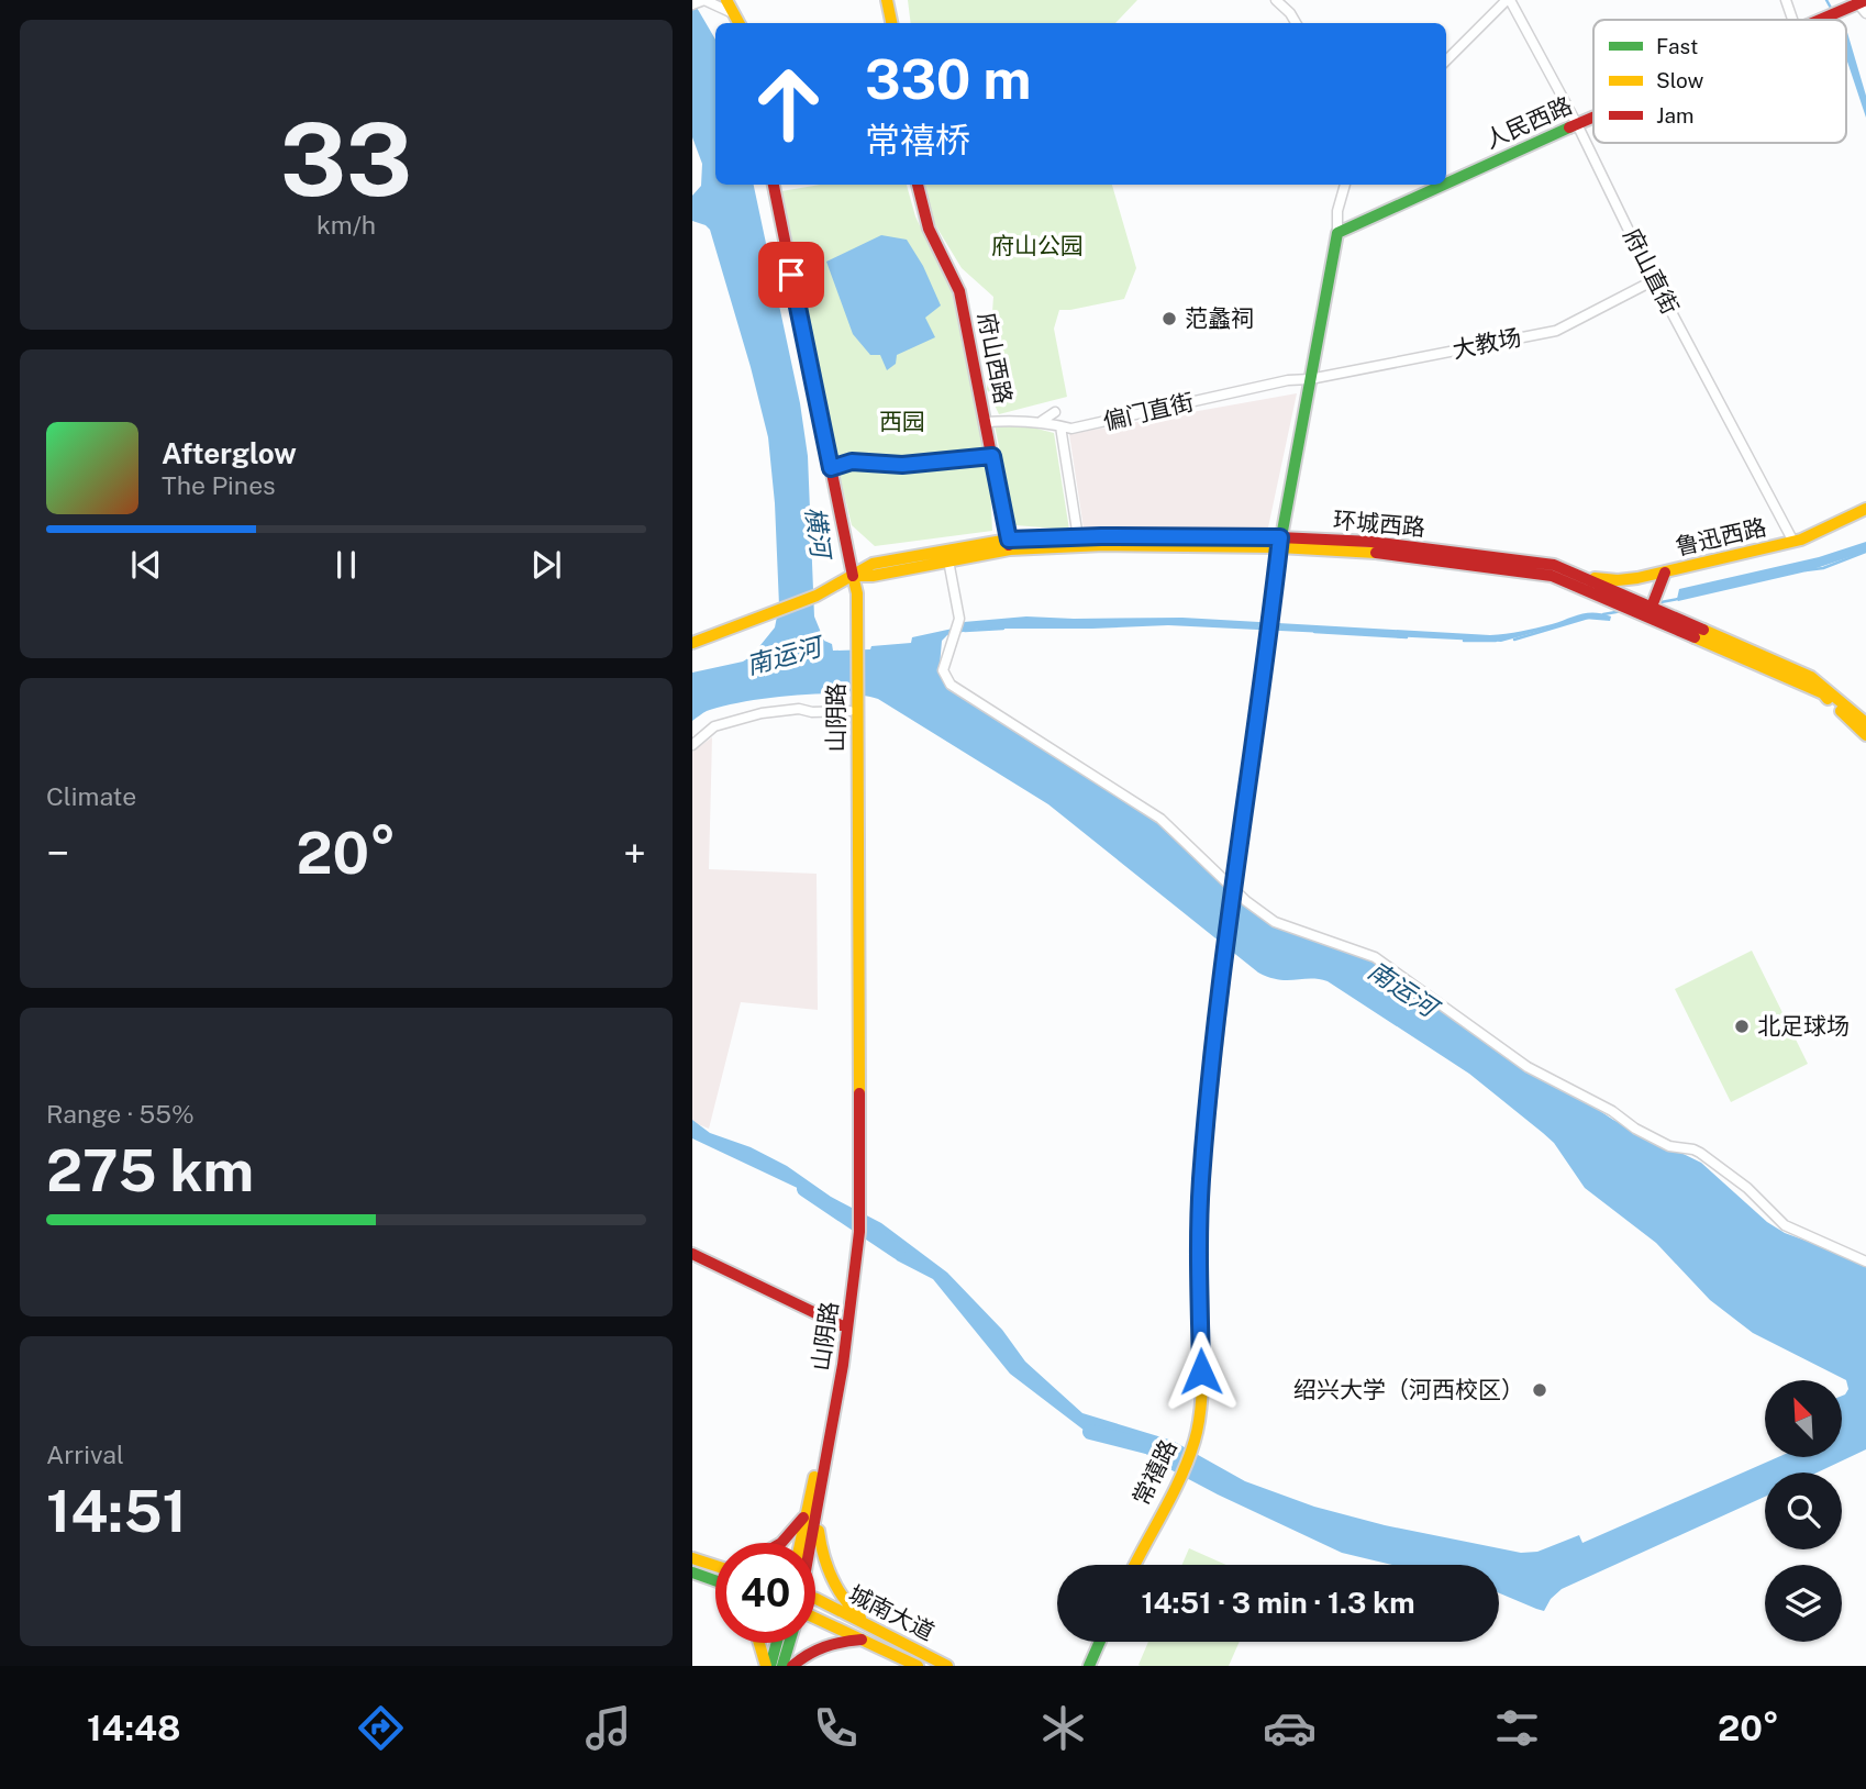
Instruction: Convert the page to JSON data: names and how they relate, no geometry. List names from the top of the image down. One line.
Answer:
{"streets":{"main road":["人民西路","府山西路","环城西路","鲁迅西路","山阴路","常禧路","城南大道"],"street":["府山直街","大教场","偏门直街"]},"crossings":[["人民西路","府山直街"],["府山直街","大教场"],["府山直街","鲁迅西路"],["大教场","偏门直街"],["府山西路","偏门直街"],["府山西路","环城西路"],["环城西路","鲁迅西路"],["环城西路","山阴路"],["环城西路","常禧路"]],"water":["横河","南运河"],"parks":["府山公园","西园"],"places":["范蠡祠","北足球场","绍兴大学（河西校区）"],"legend":["Fast","Slow","Jam"],"north":"top left","page":{"tile":[["33","km/h"],"Climate",["Range · 55%","275 km"],["Arrival","14:51"]],"turn":["330 m","常禧桥"],"song":["Afterglow","The Pines"],"heat":["−","20°","+"],"limit":"40","trip":"14:51 · 3 min · 1.3 km","tabs":["14:48","20°"]}}
